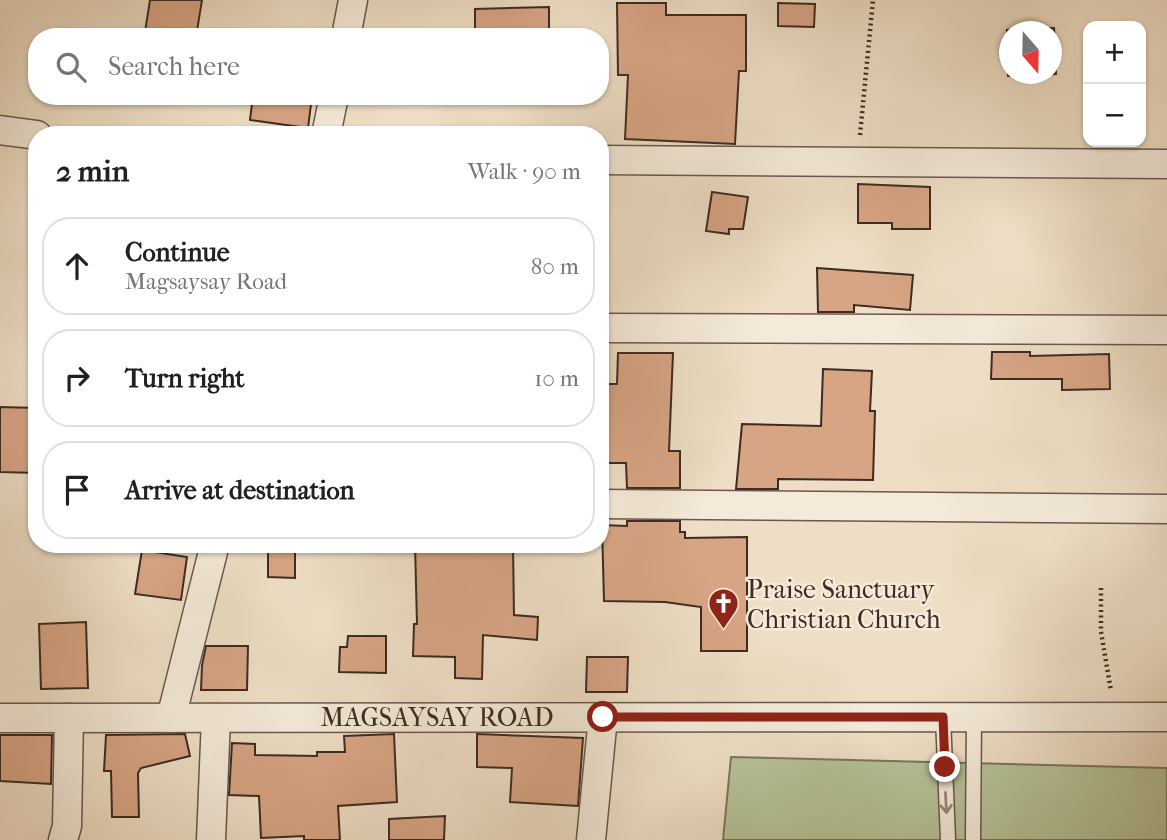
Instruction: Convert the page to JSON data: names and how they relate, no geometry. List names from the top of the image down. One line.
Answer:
{"streets":{"street":["MAGSAYSAY ROAD"]},"places":{"church":["Praise Sanctuary Christian Church"]},"north":"bottom","page":{"map_buttons":["+","−"],"search":"Search here","heading":["2 min","Walk · 90 m"],"list":[["Continue","Magsaysay Road","80 m"],["Turn right","10 m"],"Arrive at destination"]}}
